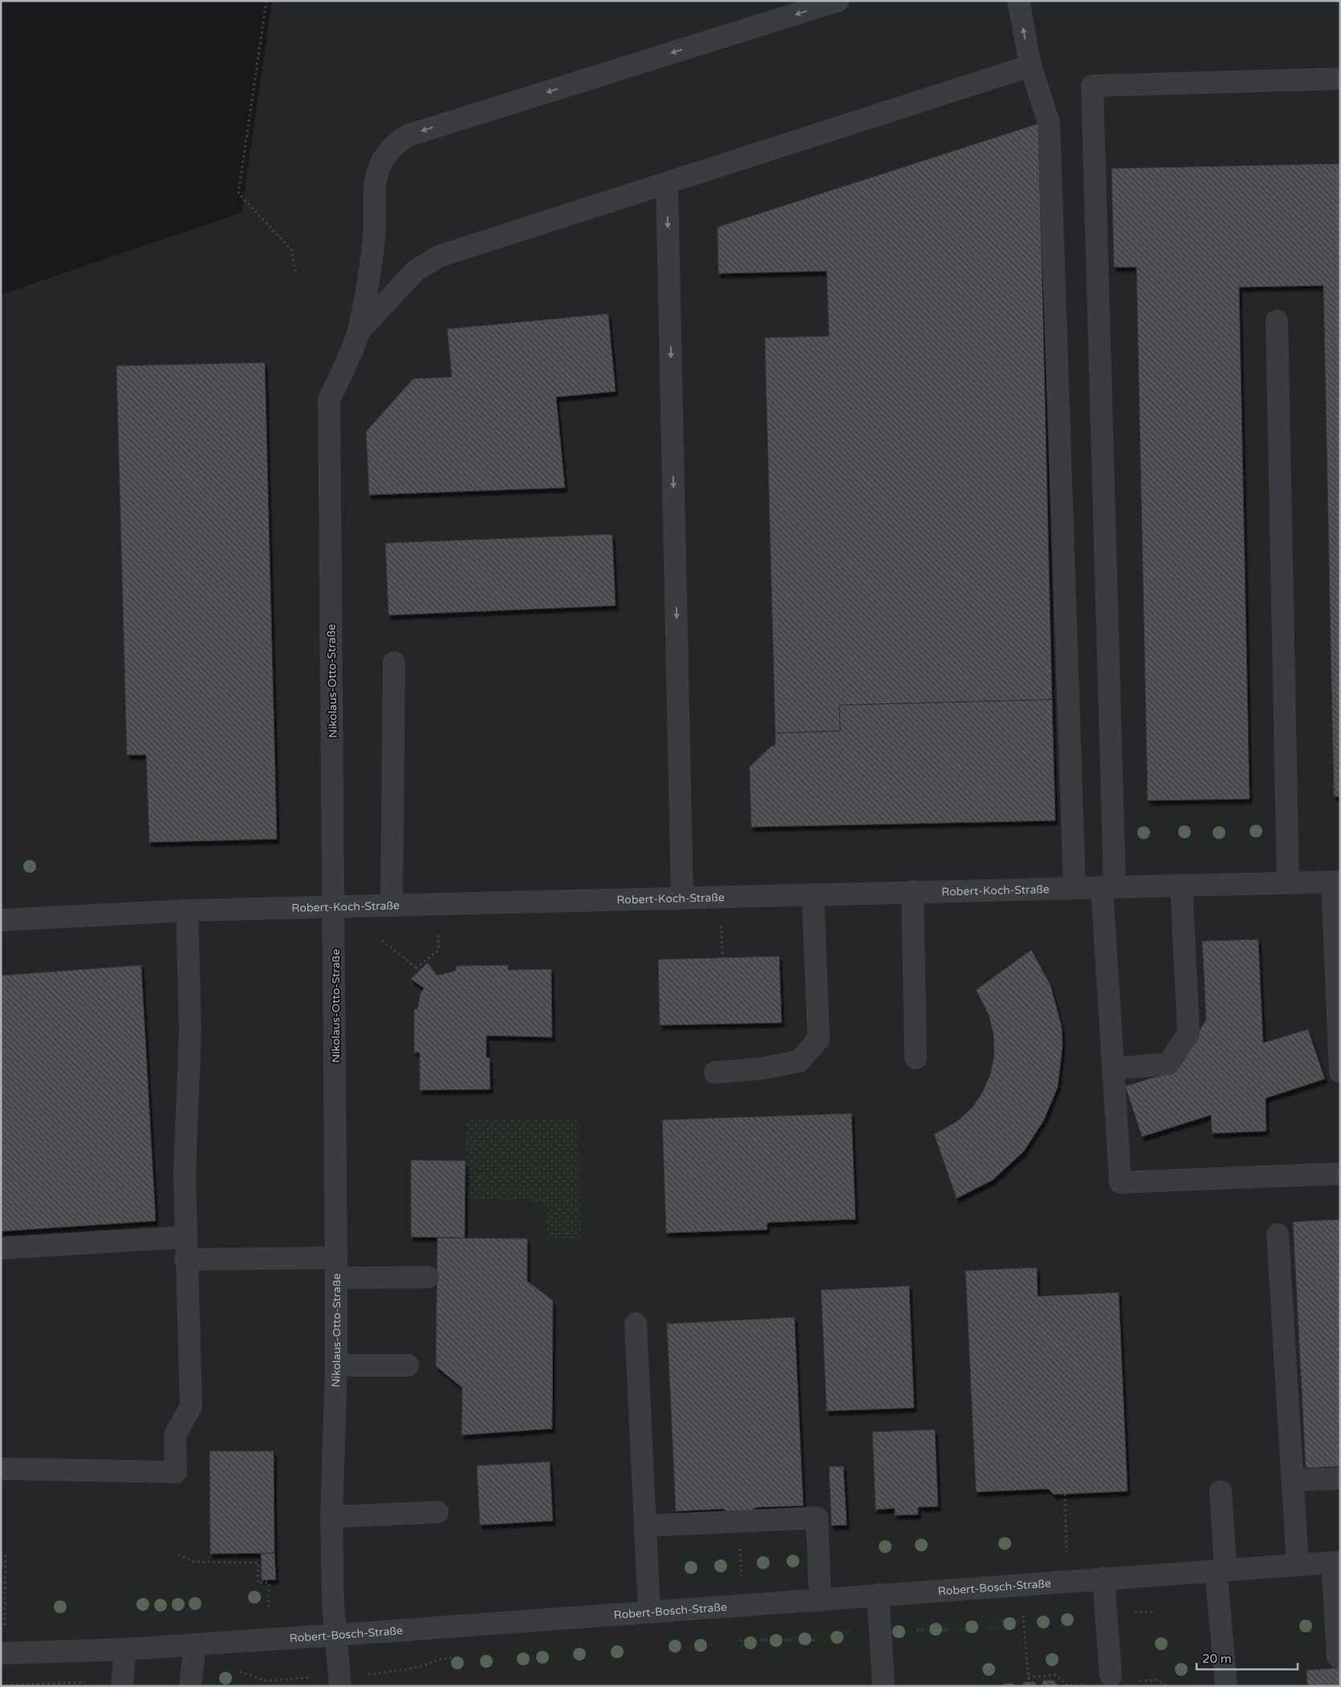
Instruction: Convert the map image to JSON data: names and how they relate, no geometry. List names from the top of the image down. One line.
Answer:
{"streets":{"street":["Nikolaus-Otto-Straße","Robert-Koch-Straße","Robert-Bosch-Straße"]},"crossings":[["Nikolaus-Otto-Straße","Robert-Koch-Straße"],["Nikolaus-Otto-Straße","Robert-Bosch-Straße"]],"scale_bar":"20 m"}
